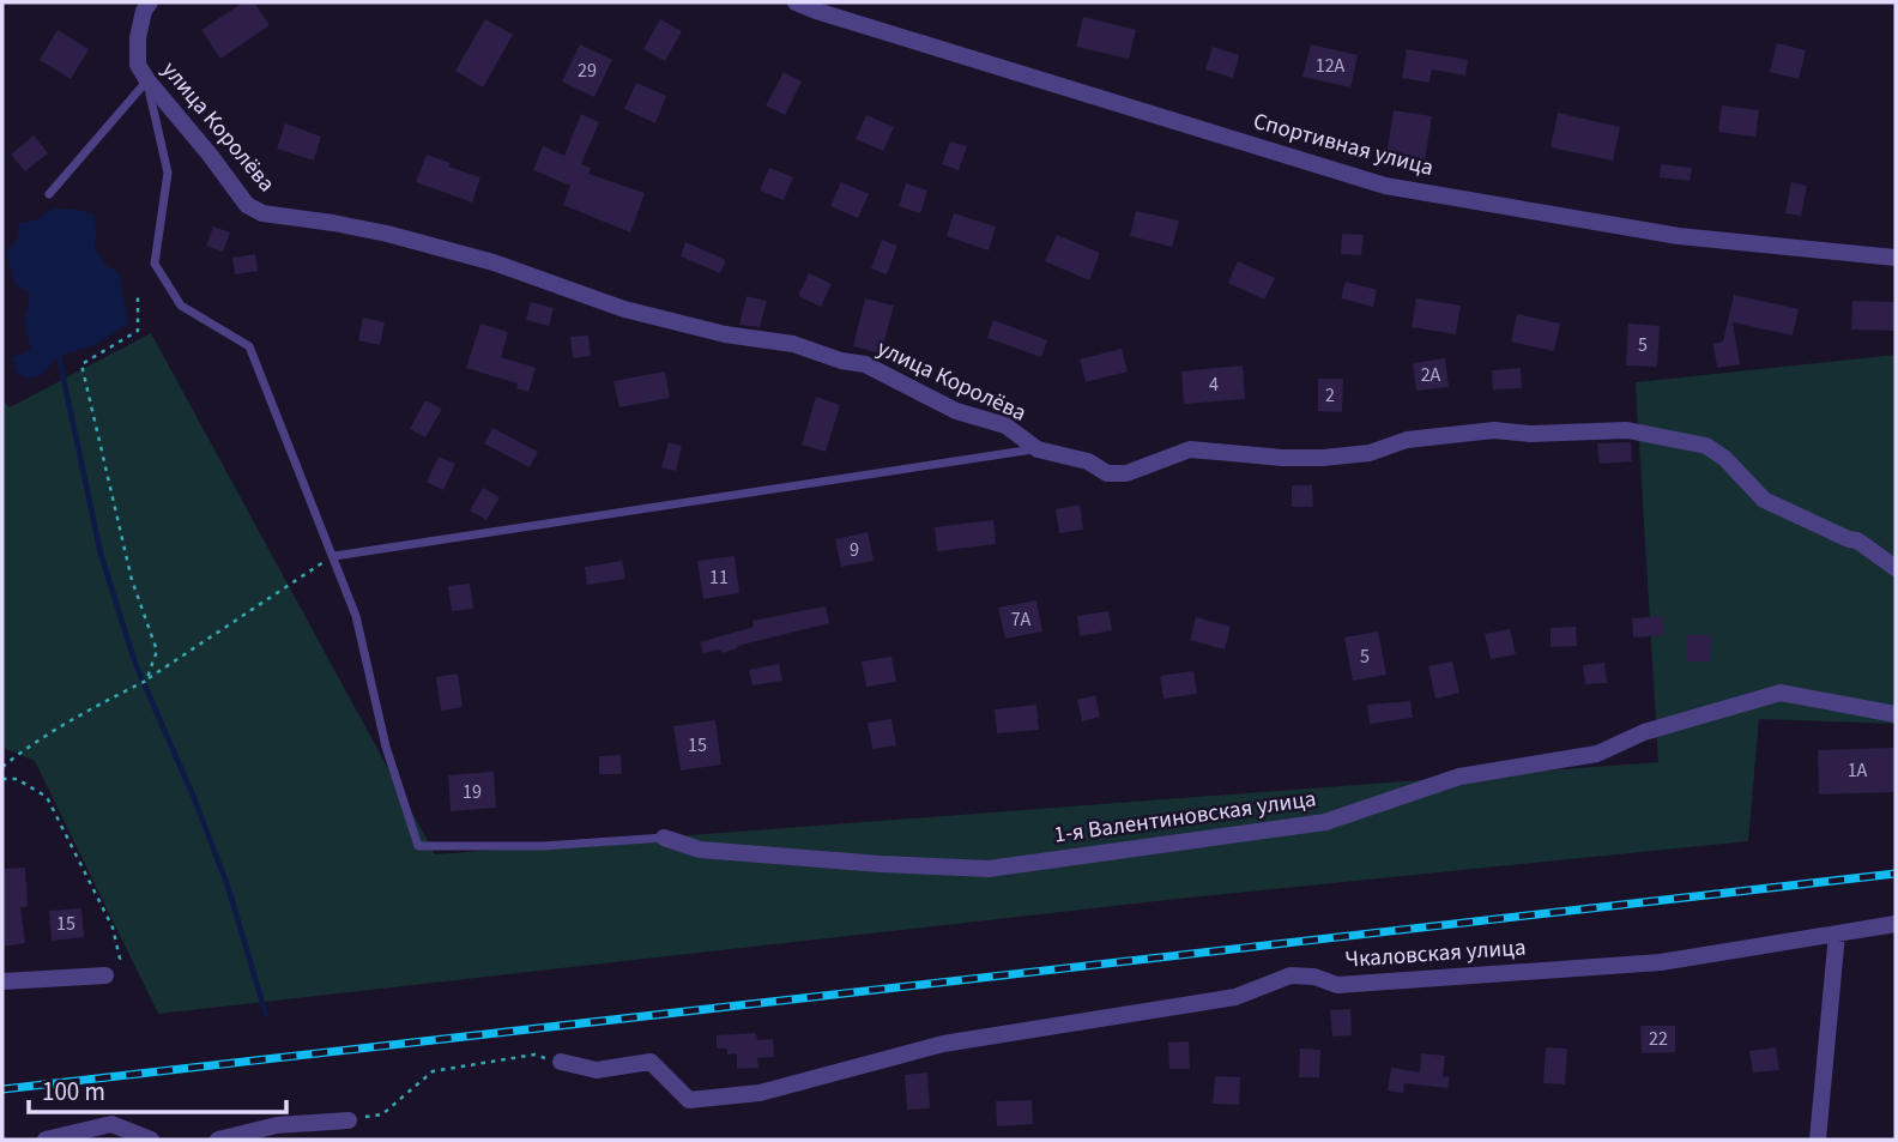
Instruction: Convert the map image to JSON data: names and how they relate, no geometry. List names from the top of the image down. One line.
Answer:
{"streets":{"street":["улица Королёва","Спортивная улица","1-я Валентиновская улица","Чкаловская улица"]},"house_numbers":["12А","29","5","2А","4","2","9","11","7А","5","15","1А","19","15","22"],"scale_bar":"100 m"}
